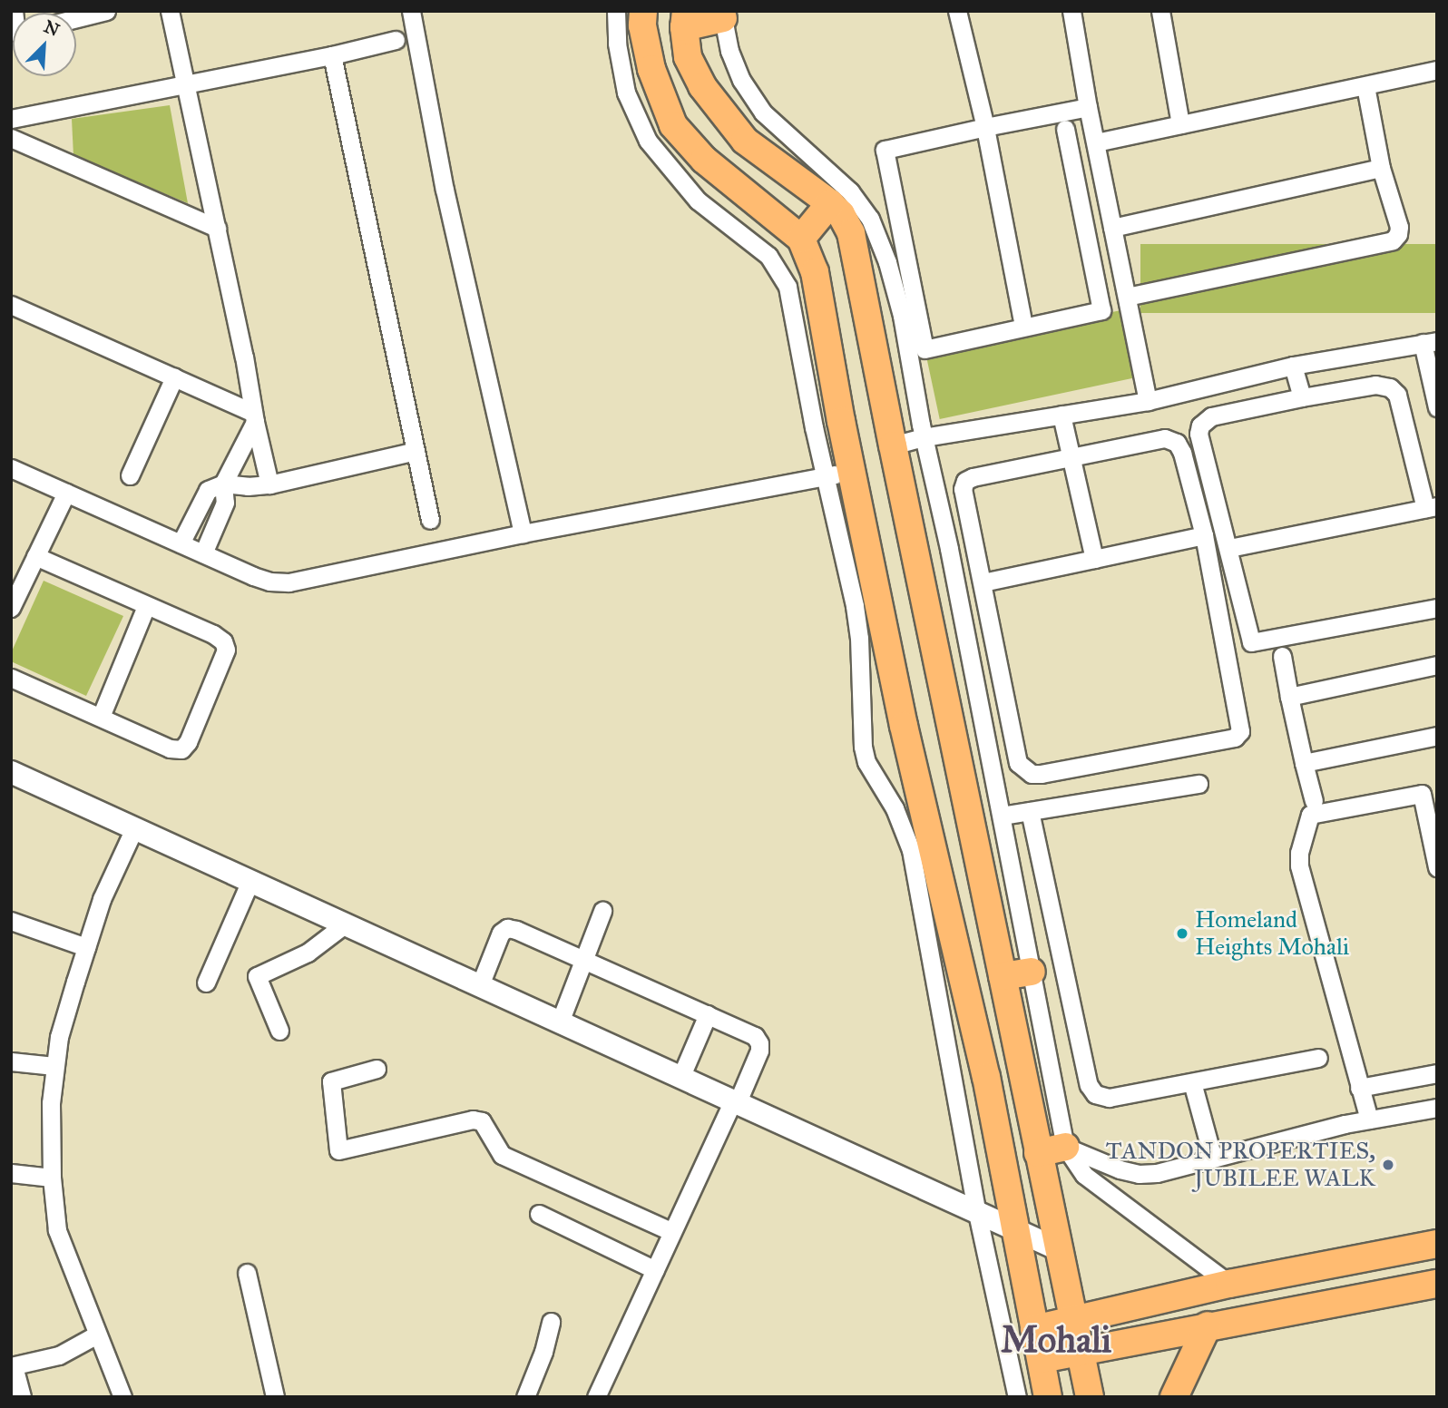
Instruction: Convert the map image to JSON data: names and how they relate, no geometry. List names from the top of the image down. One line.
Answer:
{"districts":["Mohali"],"places":["Homeland Heights Mohali","TANDON PROPERTIES, JUBILEE WALK"],"north":"top right"}
